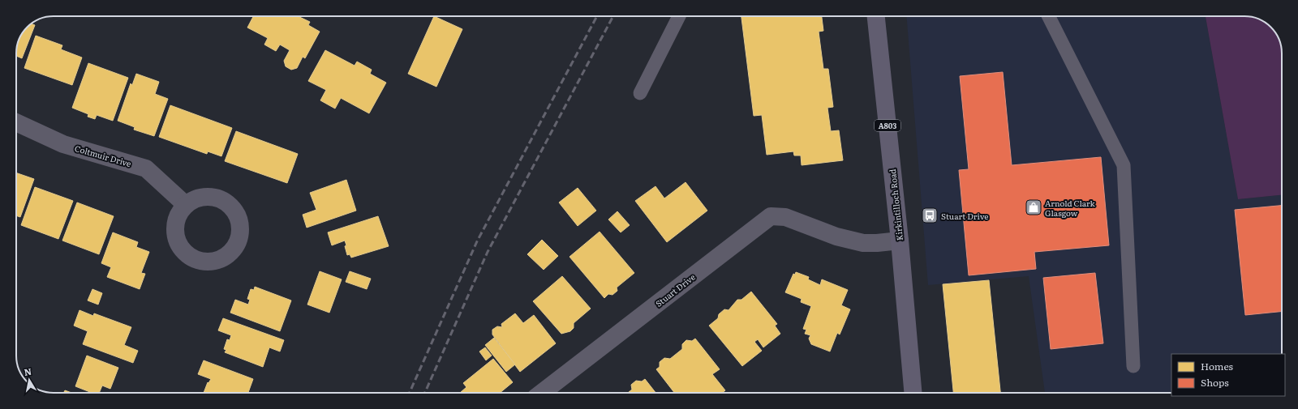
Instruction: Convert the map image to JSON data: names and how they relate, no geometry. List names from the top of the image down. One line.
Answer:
{"streets":{"main road":["A803","Kirkintilloch Road"],"street":["Coltmuir Drive","Stuart Drive"]},"crossings":[["Kirkintilloch Road","Stuart Drive"]],"places":{"shop":["Arnold Clark Glasgow"],"bus stop":["Stuart Drive"]},"legend":["Homes","Shops"],"north":"top"}
